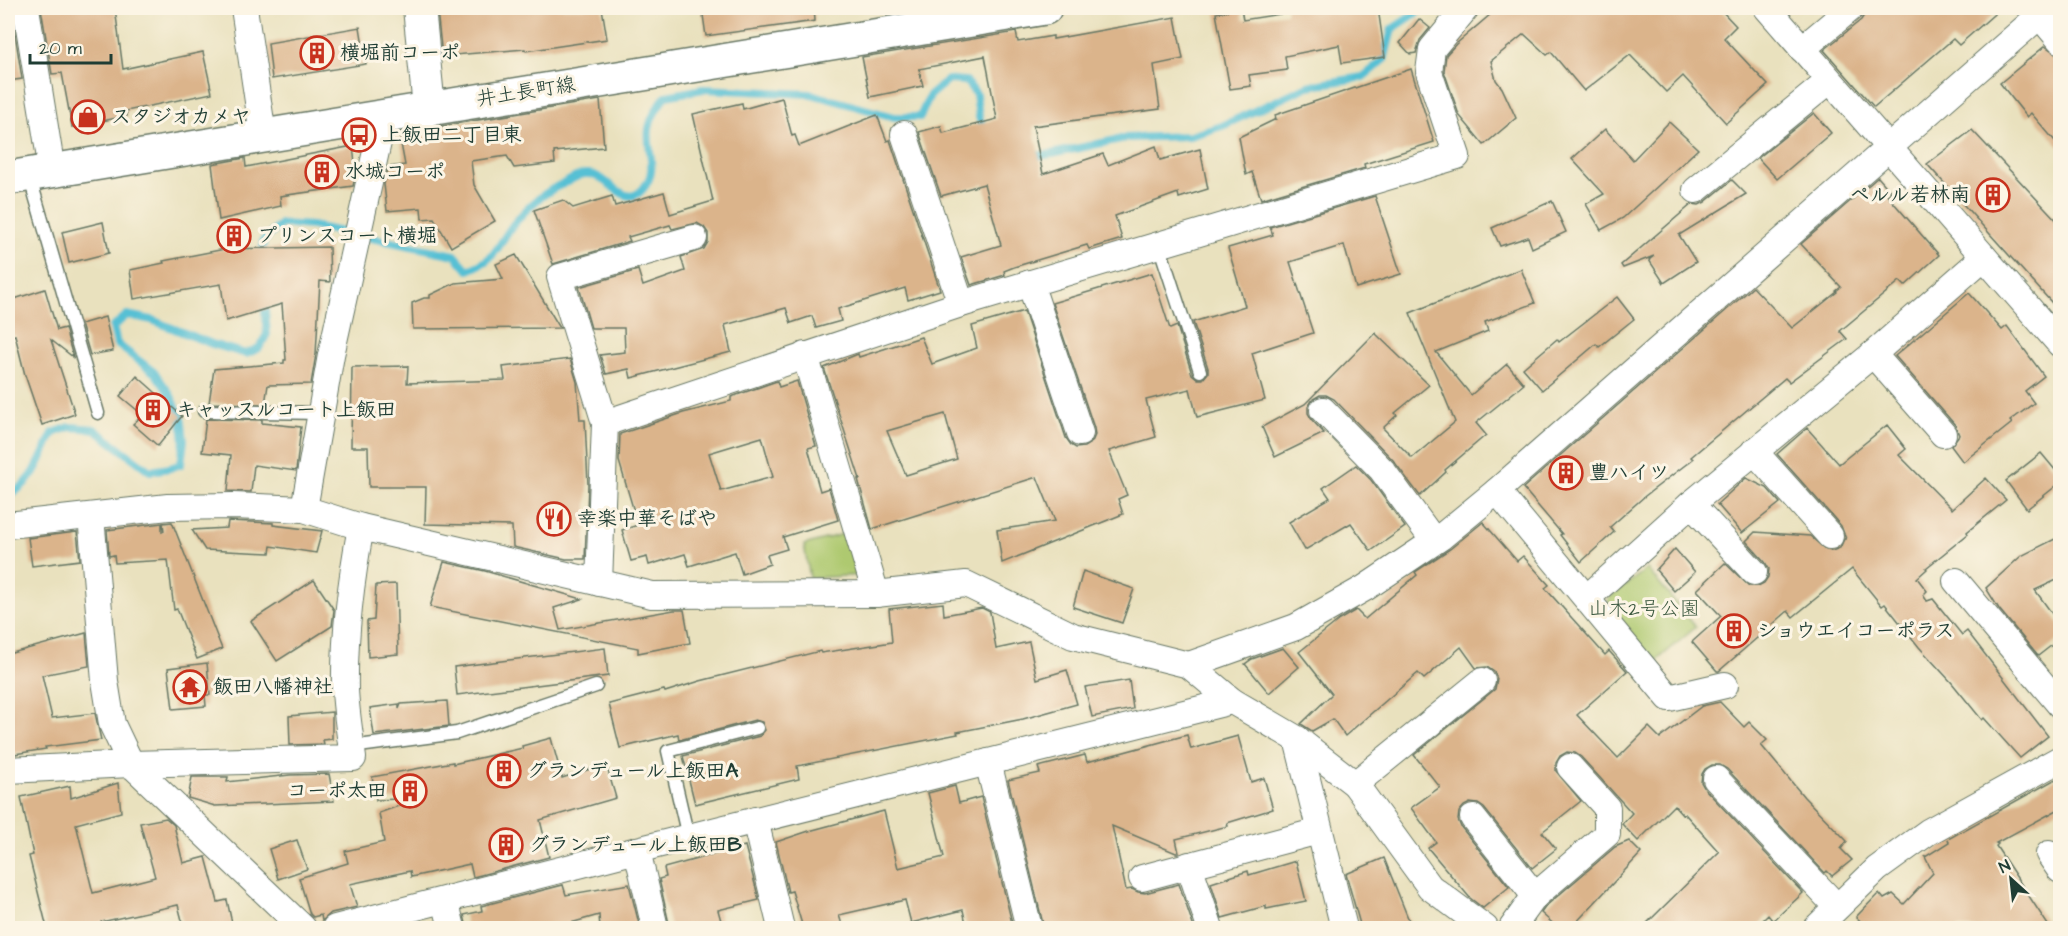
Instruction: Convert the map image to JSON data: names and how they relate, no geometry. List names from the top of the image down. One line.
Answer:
{"streets":{"main road":["井土長町線"]},"parks":["山木2号公園"],"places":{"building":["横堀前コーポ","水城コーポ","ペルル若林南","プリンスコート横堀","キャッスルコート上飯田","豊ハイツ","ショウエイコーポラス","グランデュール上飯田A","コーポ太田","グランデュール上飯田B"],"shop":["スタジオカメヤ"],"bus stop":["上飯田二丁目東"],"restaurant":["幸楽中華そばや"],"temple":["飯田八幡神社"]},"scale_bar":"20 m","north":"top left"}
